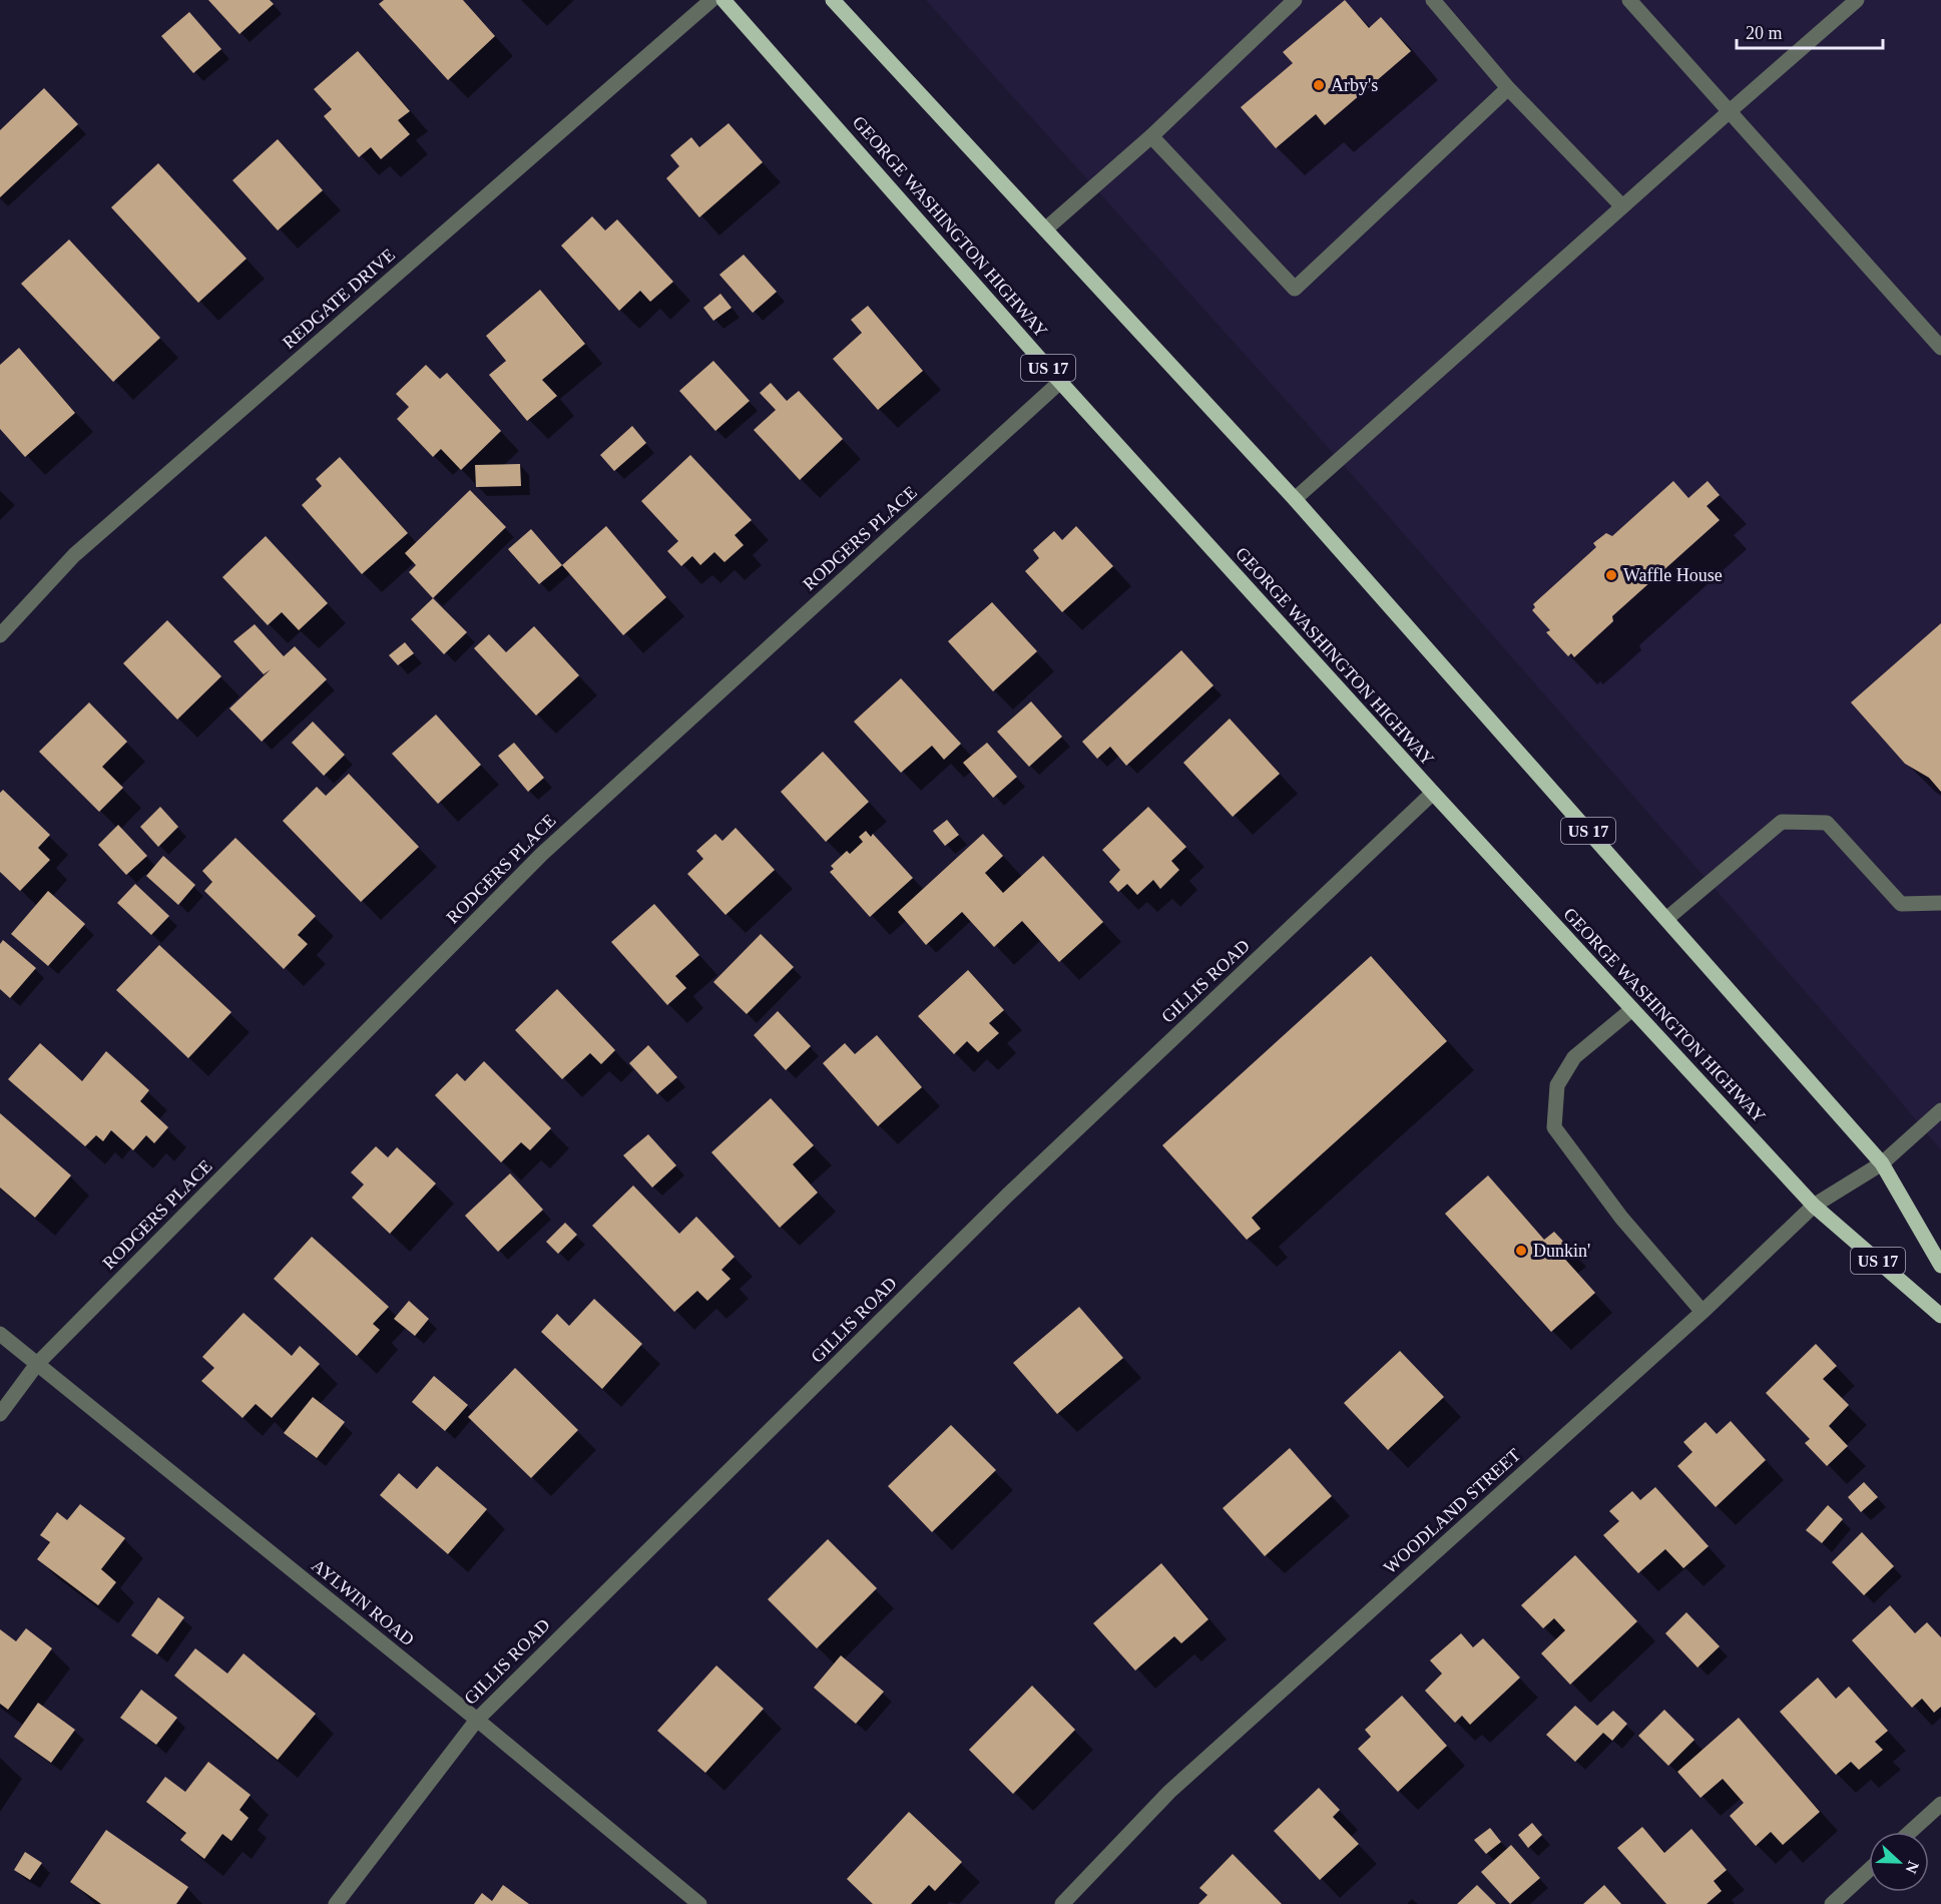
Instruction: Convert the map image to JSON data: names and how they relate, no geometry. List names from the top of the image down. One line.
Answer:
{"streets":{"main road":["GEORGE WASHINGTON HIGHWAY","US 17"],"street":["REDGATE DRIVE","RODGERS PLACE","GILLIS ROAD","WOODLAND STREET","AYLWIN ROAD"]},"crossings":[["GEORGE WASHINGTON HIGHWAY","RODGERS PLACE"],["GEORGE WASHINGTON HIGHWAY","GILLIS ROAD"],["GEORGE WASHINGTON HIGHWAY","WOODLAND STREET"],["US 17","WOODLAND STREET"],["RODGERS PLACE","AYLWIN ROAD"],["GILLIS ROAD","AYLWIN ROAD"]],"places":["Arby's","Waffle House","Dunkin'"],"scale_bar":"20 m","north":"right"}
